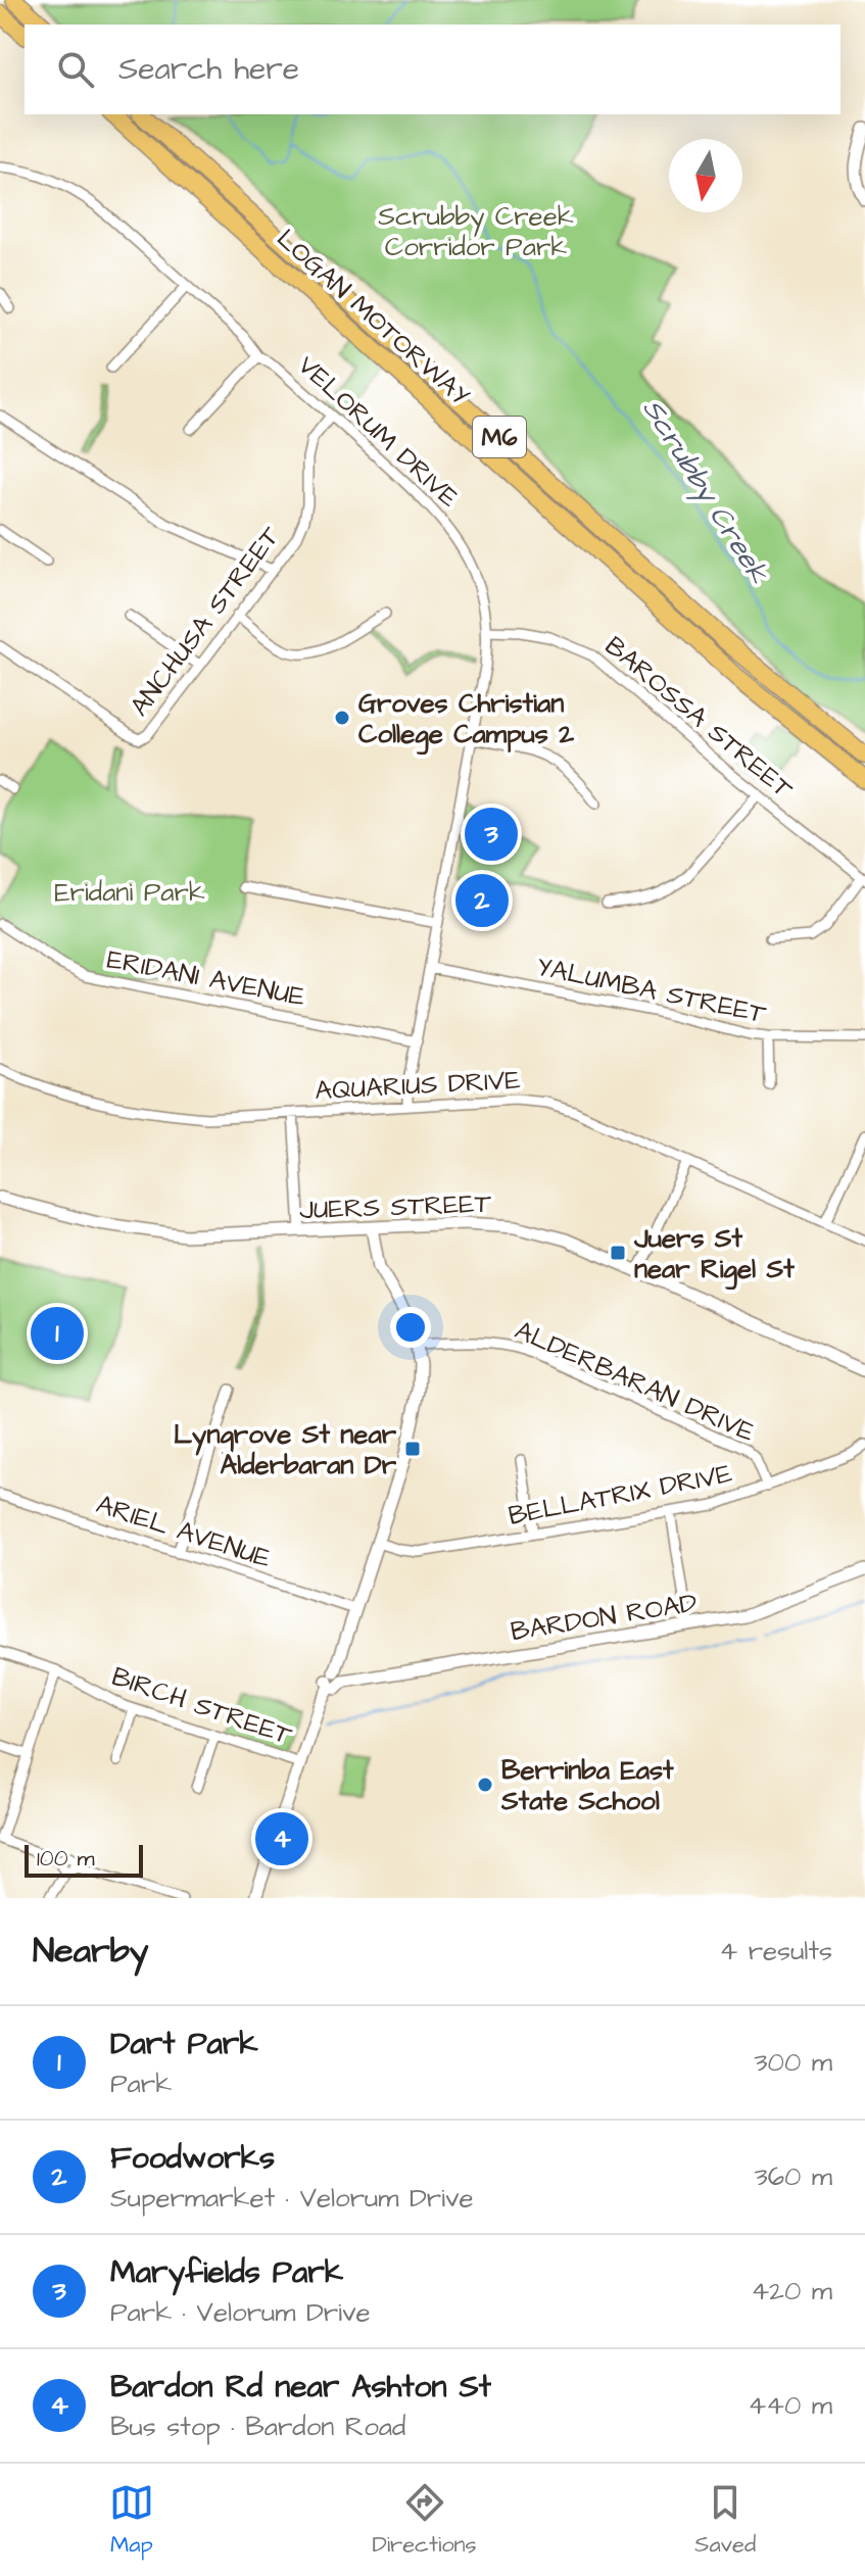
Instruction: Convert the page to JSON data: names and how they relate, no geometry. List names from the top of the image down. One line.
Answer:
{"streets":{"highway":["LOGAN MOTORWAY","M6"],"street":["VELORUM DRIVE","ANCHUSA STREET","BAROSSA STREET","ERIDANI AVENUE","YALUMBA STREET","AQUARIUS DRIVE","JUERS STREET","ALDERBARAN DRIVE","BELLATRIX DRIVE","ARIEL AVENUE","BARDON ROAD","BIRCH STREET"]},"crossings":[["VELORUM DRIVE","ANCHUSA STREET"],["VELORUM DRIVE","BAROSSA STREET"],["VELORUM DRIVE","ERIDANI AVENUE"],["VELORUM DRIVE","YALUMBA STREET"],["VELORUM DRIVE","AQUARIUS DRIVE"],["ALDERBARAN DRIVE","BELLATRIX DRIVE"]],"water":["Scrubby Creek"],"parks":["Scrubby Creek Corridor Park","Eridani Park"],"places":{"other":["Groves Christian College Campus 2","Berrinba East State School"],"transit":["Juers St near Rigel St","Lyngrove St near Alderbaran Dr"]},"scale_bar":"100 m","north":"bottom","page":{"search":"Search here","pins":["3","2","1","4"],"scale":"100 m","heading":["Nearby","4 results"],"list":[{"mark":"1","name":"Dart Park","note":"Park","value":"300 m"},{"mark":"2","name":"Foodworks","note":"Supermarket · Velorum Drive","value":"360 m"},{"mark":"3","name":"Maryfields Park","note":"Park · Velorum Drive","value":"420 m"},{"mark":"4","name":"Bardon Rd near Ashton St","note":"Bus stop · Bardon Road","value":"440 m"}],"nav":["Map","Directions","Saved"]}}
